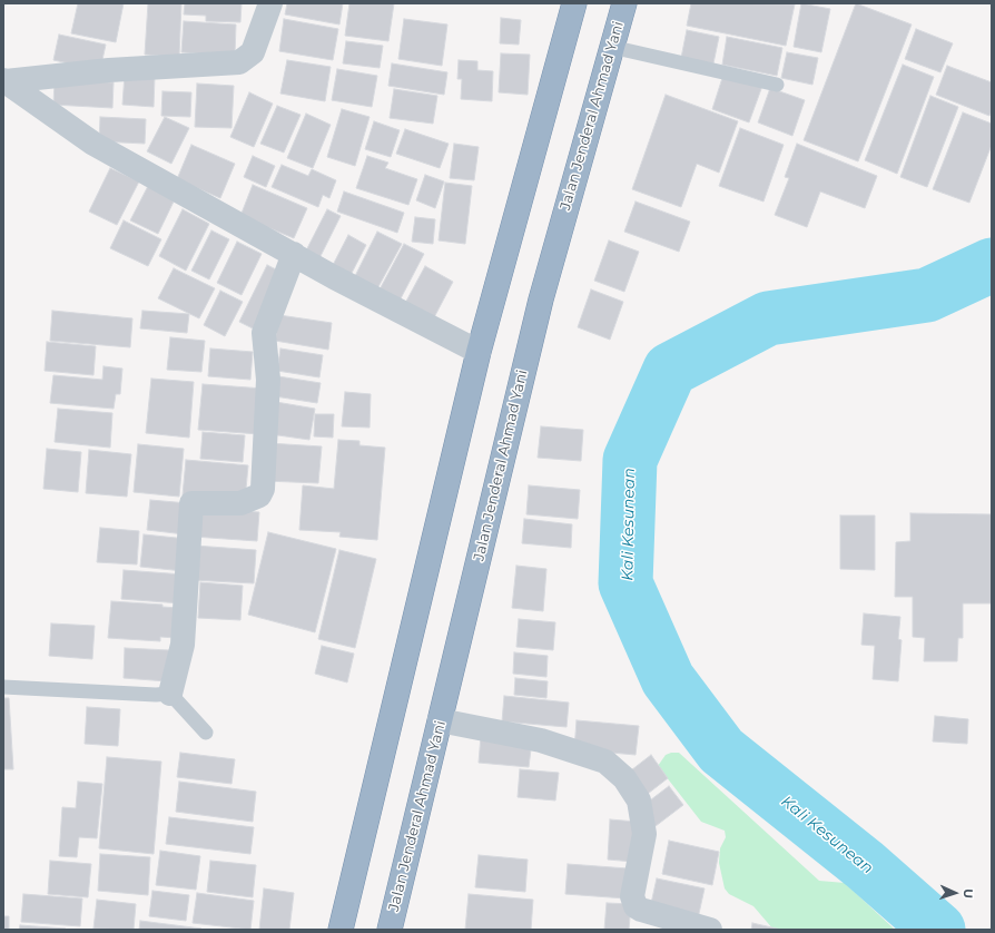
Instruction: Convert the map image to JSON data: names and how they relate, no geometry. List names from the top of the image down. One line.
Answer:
{"streets":{"highway":["Jalan Jenderal Ahmad Yani"]},"water":["Kali Kesunean"],"north":"right"}
